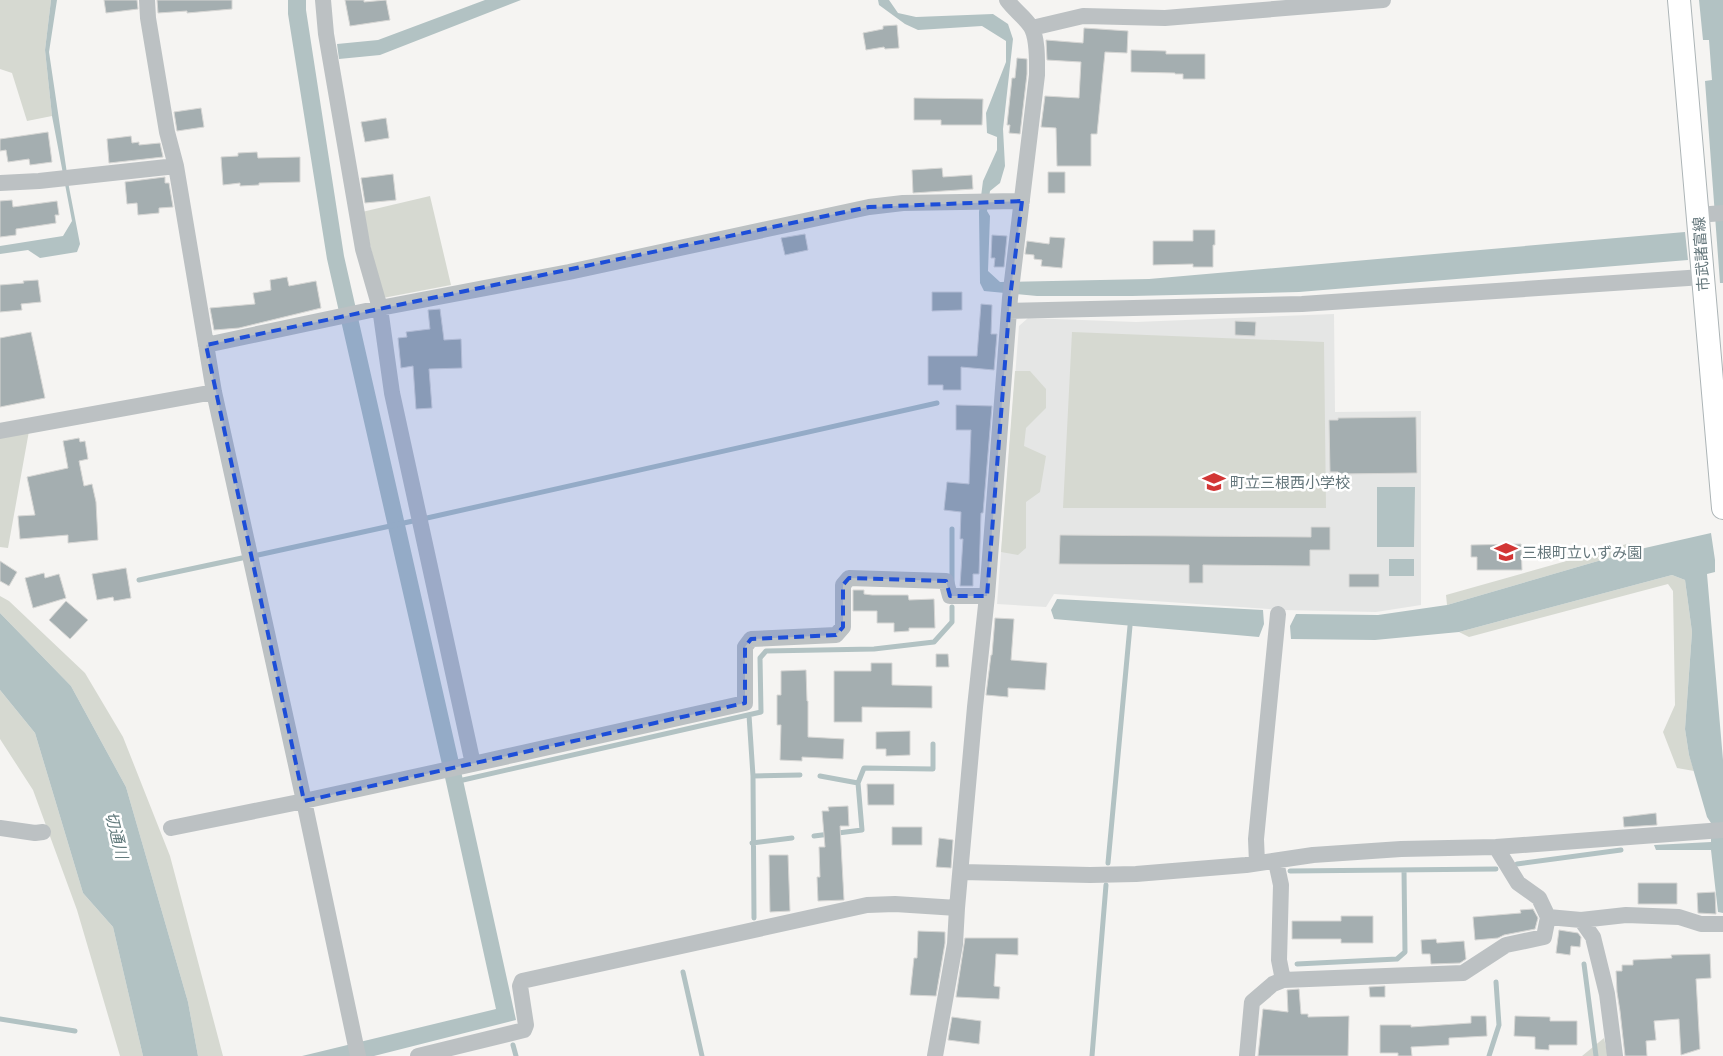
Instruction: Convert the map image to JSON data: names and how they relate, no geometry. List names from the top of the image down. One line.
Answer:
{"streets":{"main road":["市武諸富線"]},"water":["切通川"],"places":{"school or university":["町立三根西小学校","三根町立いずみ園"]}}
